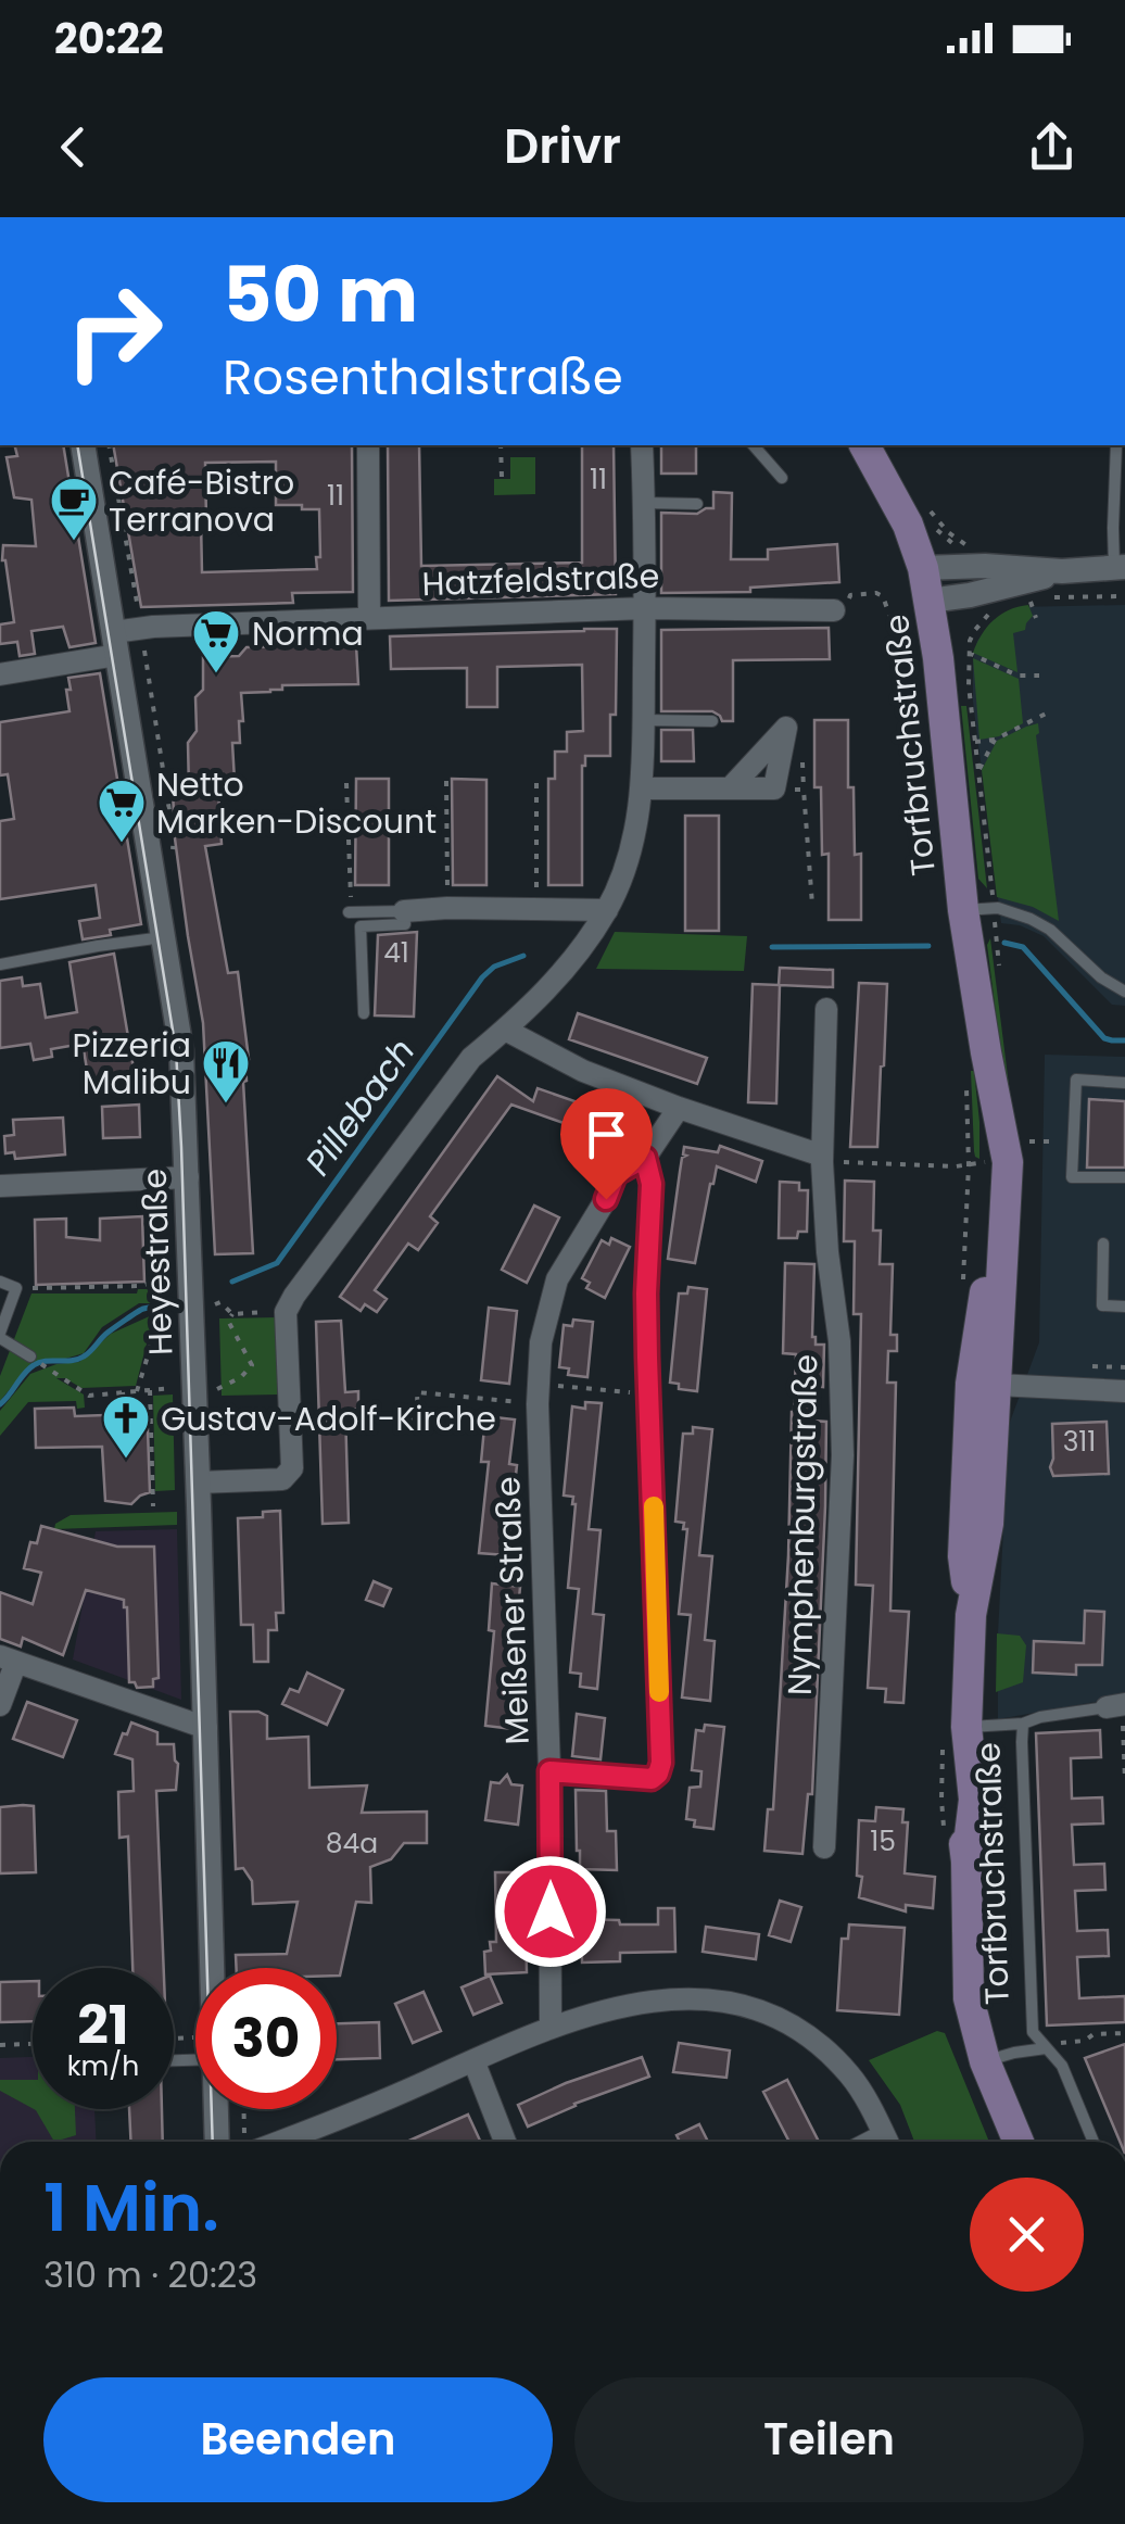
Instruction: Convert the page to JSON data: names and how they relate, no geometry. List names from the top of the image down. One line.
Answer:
{"streets":{"main road":["Torfbruchstraße"],"street":["Hatzfeldstraße","Heyestraße","Nymphenburgstraße","Meißener Straße"]},"crossings":[["Hatzfeldstraße","Heyestraße"]],"water":["Pillebach"],"places":{"cafe":["Café-Bistro Terranova"],"supermarket":["Norma","Netto Marken-Discount"],"restaurant":["Pizzeria Malibu"],"church":["Gustav-Adolf-Kirche"]},"house_numbers":["11","11","41","311","15","84a"],"page":{"status":"20:22","header":"Drivr","turn":["50 m","Rosenthalstraße"],"speed":"21 km/h","limit":"30","heading":["1 Min.","310 m · 20:23"],"buttons":["Beenden","Teilen"]}}
